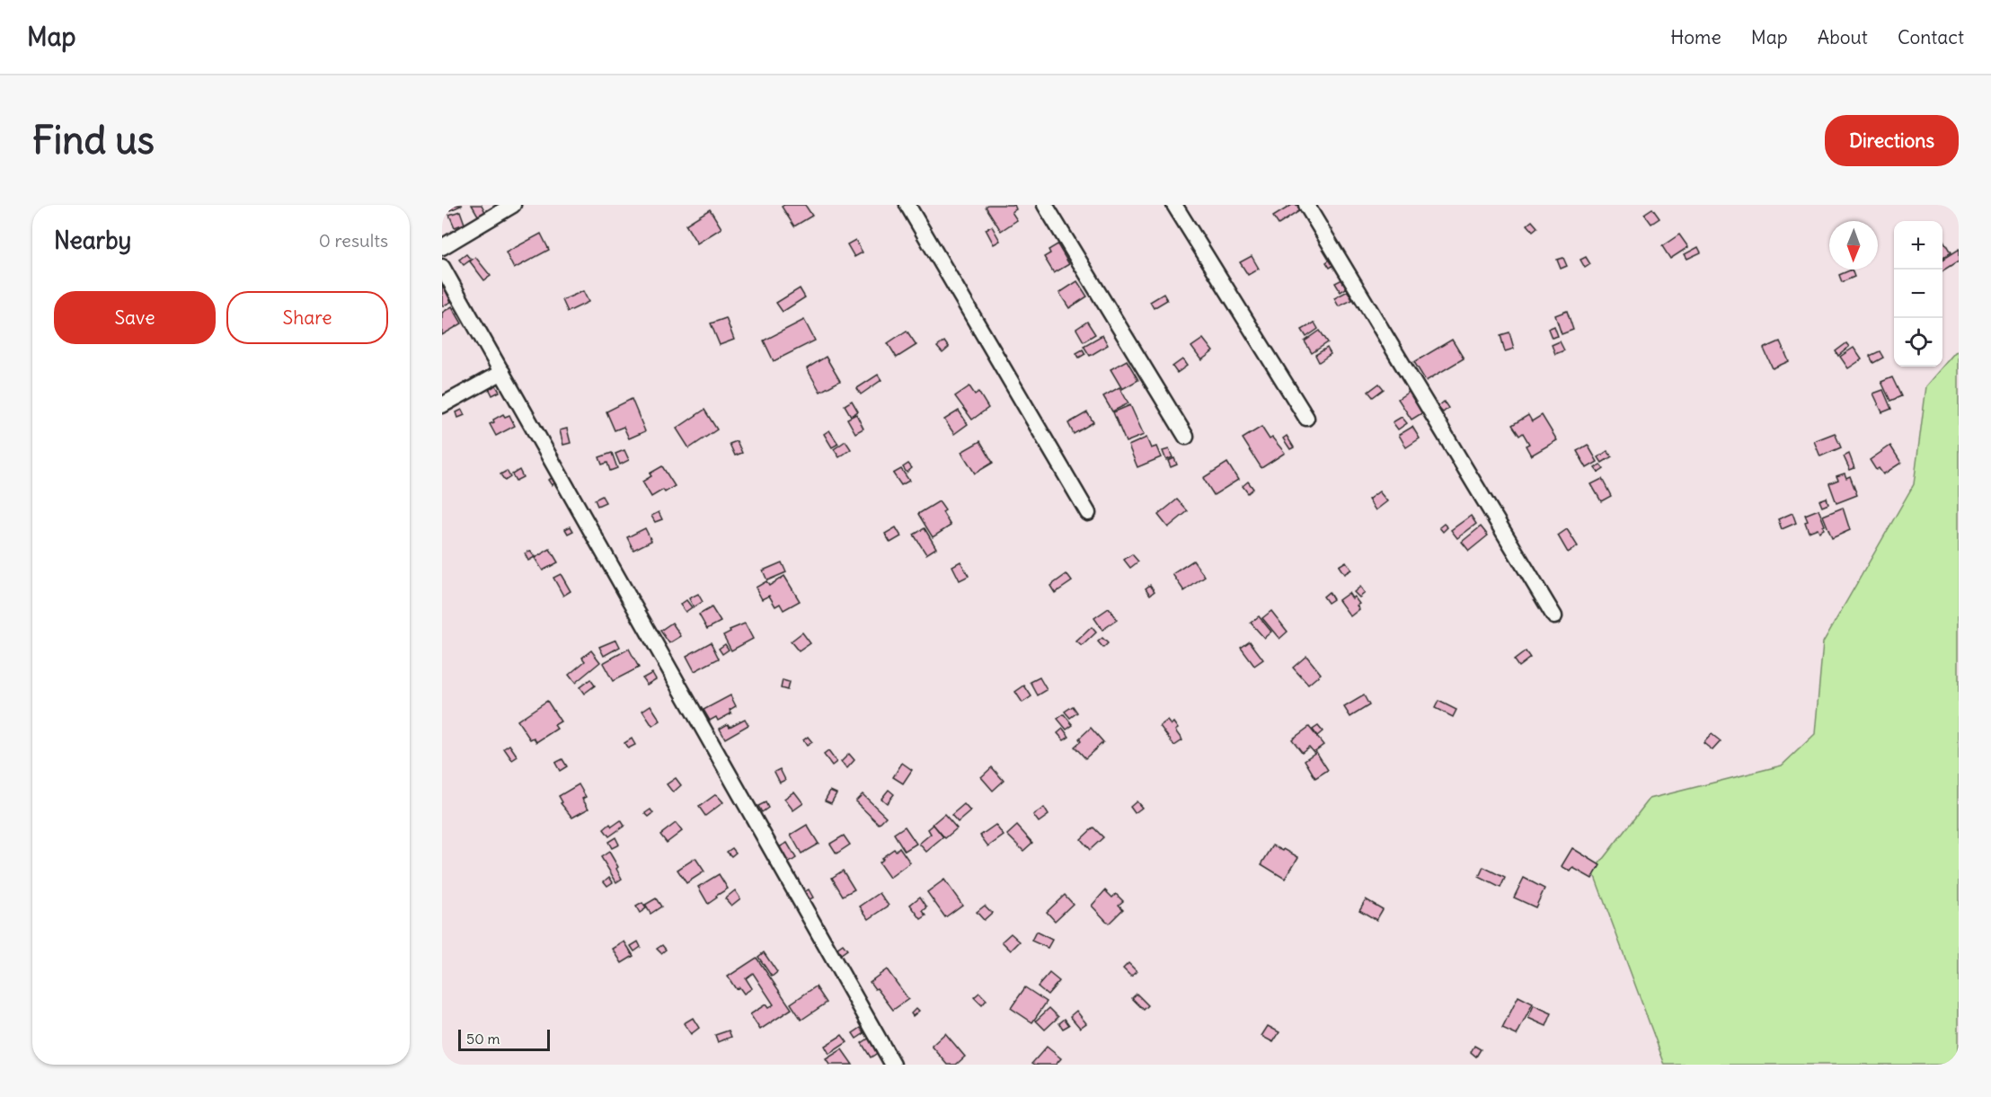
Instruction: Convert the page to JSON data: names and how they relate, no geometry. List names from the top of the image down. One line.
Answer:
{"scale_bar":"50 m","north":"bottom","page":{"header":"Map","nav":["Home","Map","About","Contact"],"buttons":["Directions",["Save","Share"]],"title":"Find us","heading":["Nearby","0 results"],"map_buttons":["+","−"],"scale":"50 m"}}
